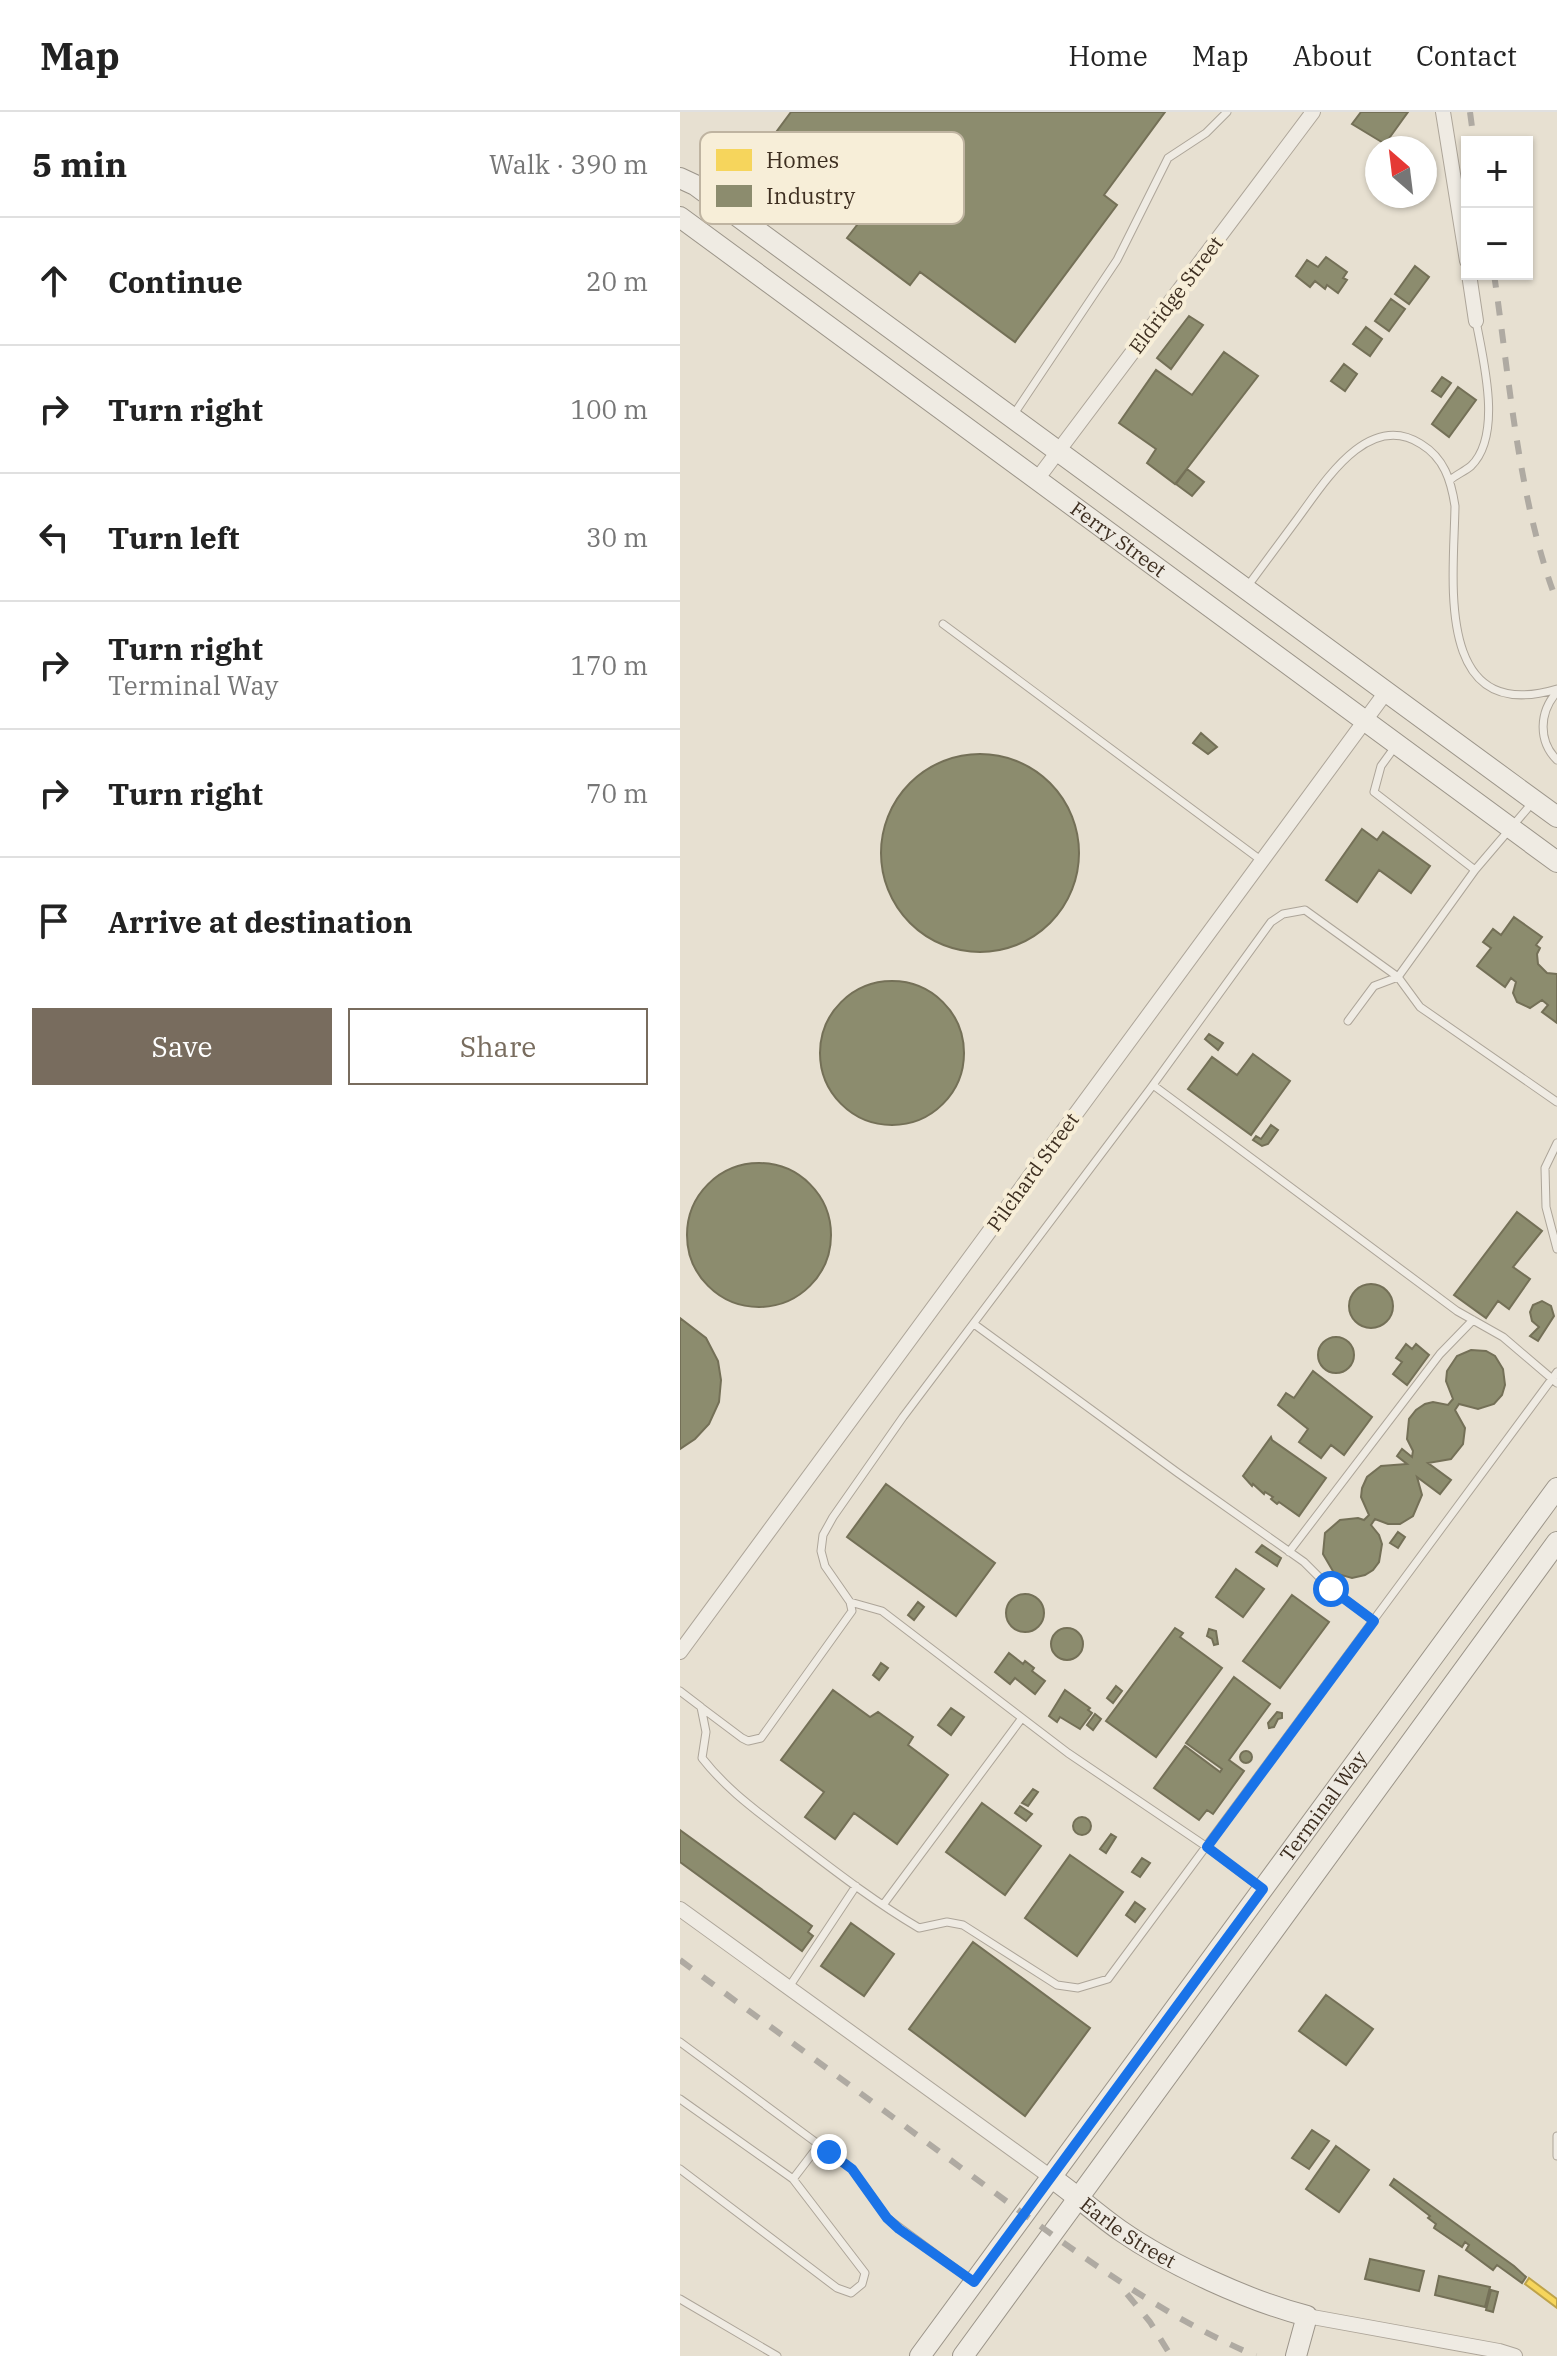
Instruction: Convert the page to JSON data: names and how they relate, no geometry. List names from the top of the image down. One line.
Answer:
{"streets":{"main road":["Ferry Street","Terminal Way","Earle Street"],"street":["Eldridge Street","Pilchard Street"]},"crossings":[["Eldridge Street","Ferry Street"],["Ferry Street","Pilchard Street"],["Terminal Way","Earle Street"]],"legend":["Homes","Industry"],"north":"top left","page":{"header":"Map","nav":["Home","Map","About","Contact"],"heading":["5 min","Walk · 390 m"],"map_buttons":["+","−"],"list":[["Continue","20 m"],["Turn right","100 m"],["Turn left","30 m"],["Turn right","Terminal Way","170 m"],["Turn right","70 m"],"Arrive at destination"],"buttons":["Save","Share"]}}
